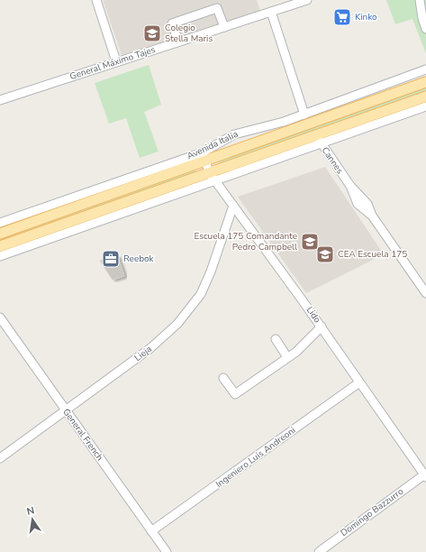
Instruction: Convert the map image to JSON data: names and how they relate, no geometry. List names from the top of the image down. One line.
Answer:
{"streets":{"main road":["Avenida Italia"],"street":["General Máximo Tajes","Cannes","Lido","Lieja","General French","Ingeniero Luis Andreoni","Domingo Bazzurro"]},"crossings":[["Avenida Italia","Lido"],["Lido","Lieja"],["Lido","Ingeniero Luis Andreoni"],["Lido","Domingo Bazzurro"],["Lieja","General French"],["General French","Ingeniero Luis Andreoni"]],"places":{"supermarket":["Kinko"],"school or university":["Colegio Stella Maris","Escuela 175 Comandante Pedro Campbell","CEA Escuela 175"],"office":["Reebok"]},"north":"top"}
